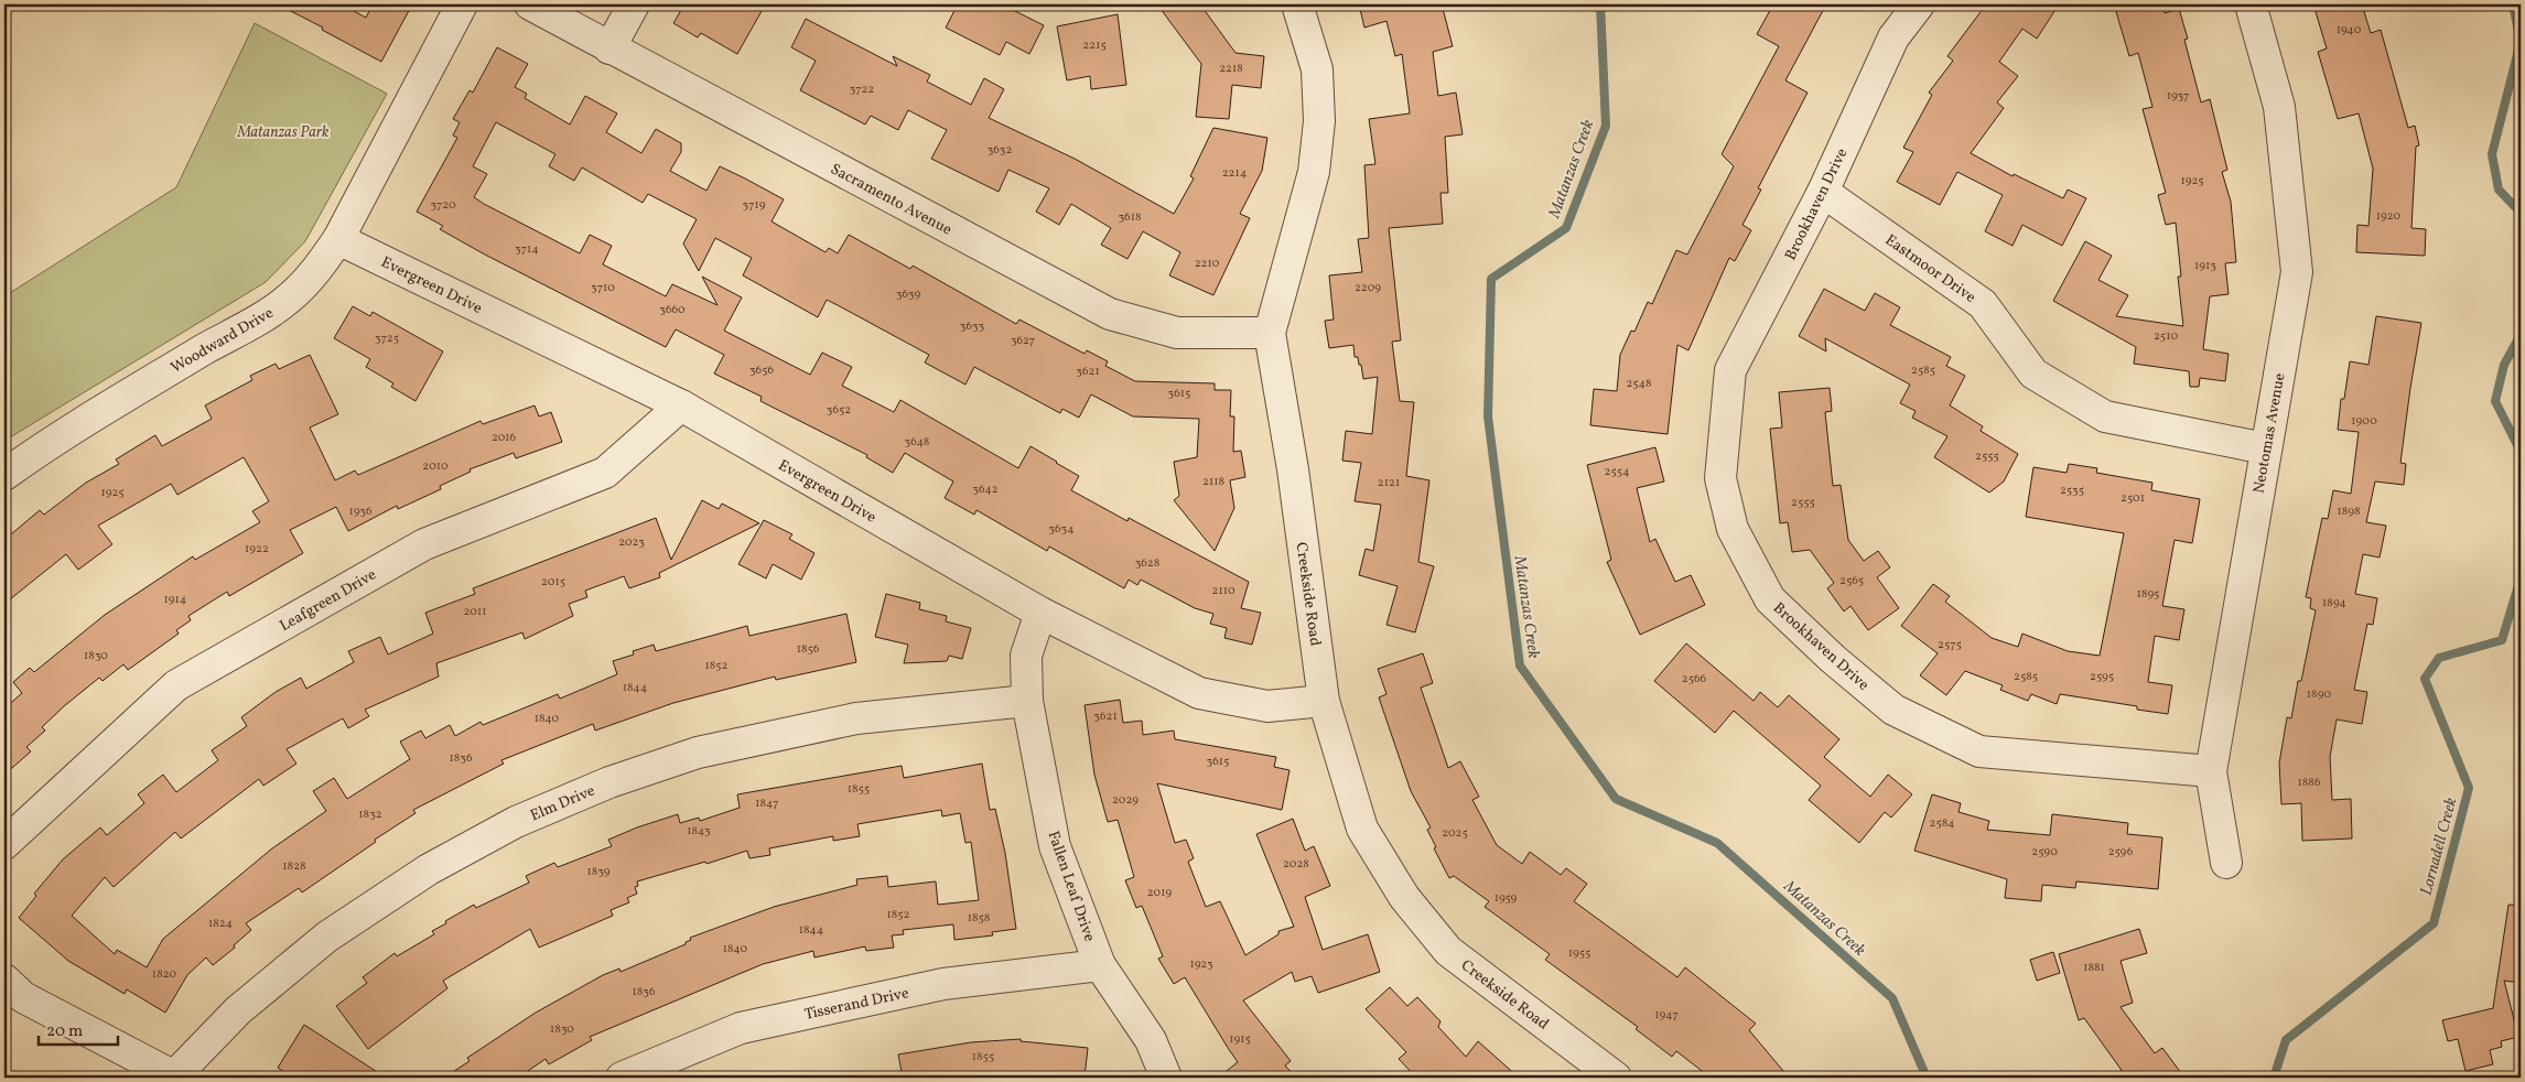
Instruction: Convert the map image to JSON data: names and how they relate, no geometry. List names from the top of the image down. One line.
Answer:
{"streets":{"street":["Sacramento Avenue","Brookhaven Drive","Eastmoor Drive","Evergreen Drive","Woodward Drive","Neotomas Avenue","Creekside Road","Leafgreen Drive","Elm Drive","Fallen Leaf Drive","Tisserand Drive"]},"crossings":[["Sacramento Avenue","Creekside Road"],["Brookhaven Drive","Eastmoor Drive"],["Brookhaven Drive","Neotomas Avenue"],["Eastmoor Drive","Neotomas Avenue"],["Evergreen Drive","Woodward Drive"],["Evergreen Drive","Creekside Road"],["Evergreen Drive","Leafgreen Drive"],["Evergreen Drive","Fallen Leaf Drive"],["Elm Drive","Fallen Leaf Drive"],["Fallen Leaf Drive","Tisserand Drive"]],"water":["Matanzas Creek","Lornadell Creek"],"parks":["Matanzas Park"],"house_numbers":["1940","2215","2218","3722","1937","3632","2214","1925","3720","3719","1920","3618","3714","2210","1913","3710","2209","3639","3660","3633","2510","3725","3627","3656","2585","3621","2548","3615","3652","1900","2016","3648","2555","2010","2554","2118","2121","3642","2535","1925","2501","2555","1936","1898","3634","2023","1922","3628","2565","2015","2110","1895","1914","1894","2011","2575","1856","1830","1852","2585","2595","2566","1844","1890","3621","1840","1836","3615","1886","1855","2029","1847","1832","2584","1843","2025","2590","2596","2028","1828","1839","2019","1959","1852","1858","1824","1844","1840","1955","1923","1881","1820","1836","1947","1830","1915","1855"],"scale_bar":"20 m"}
